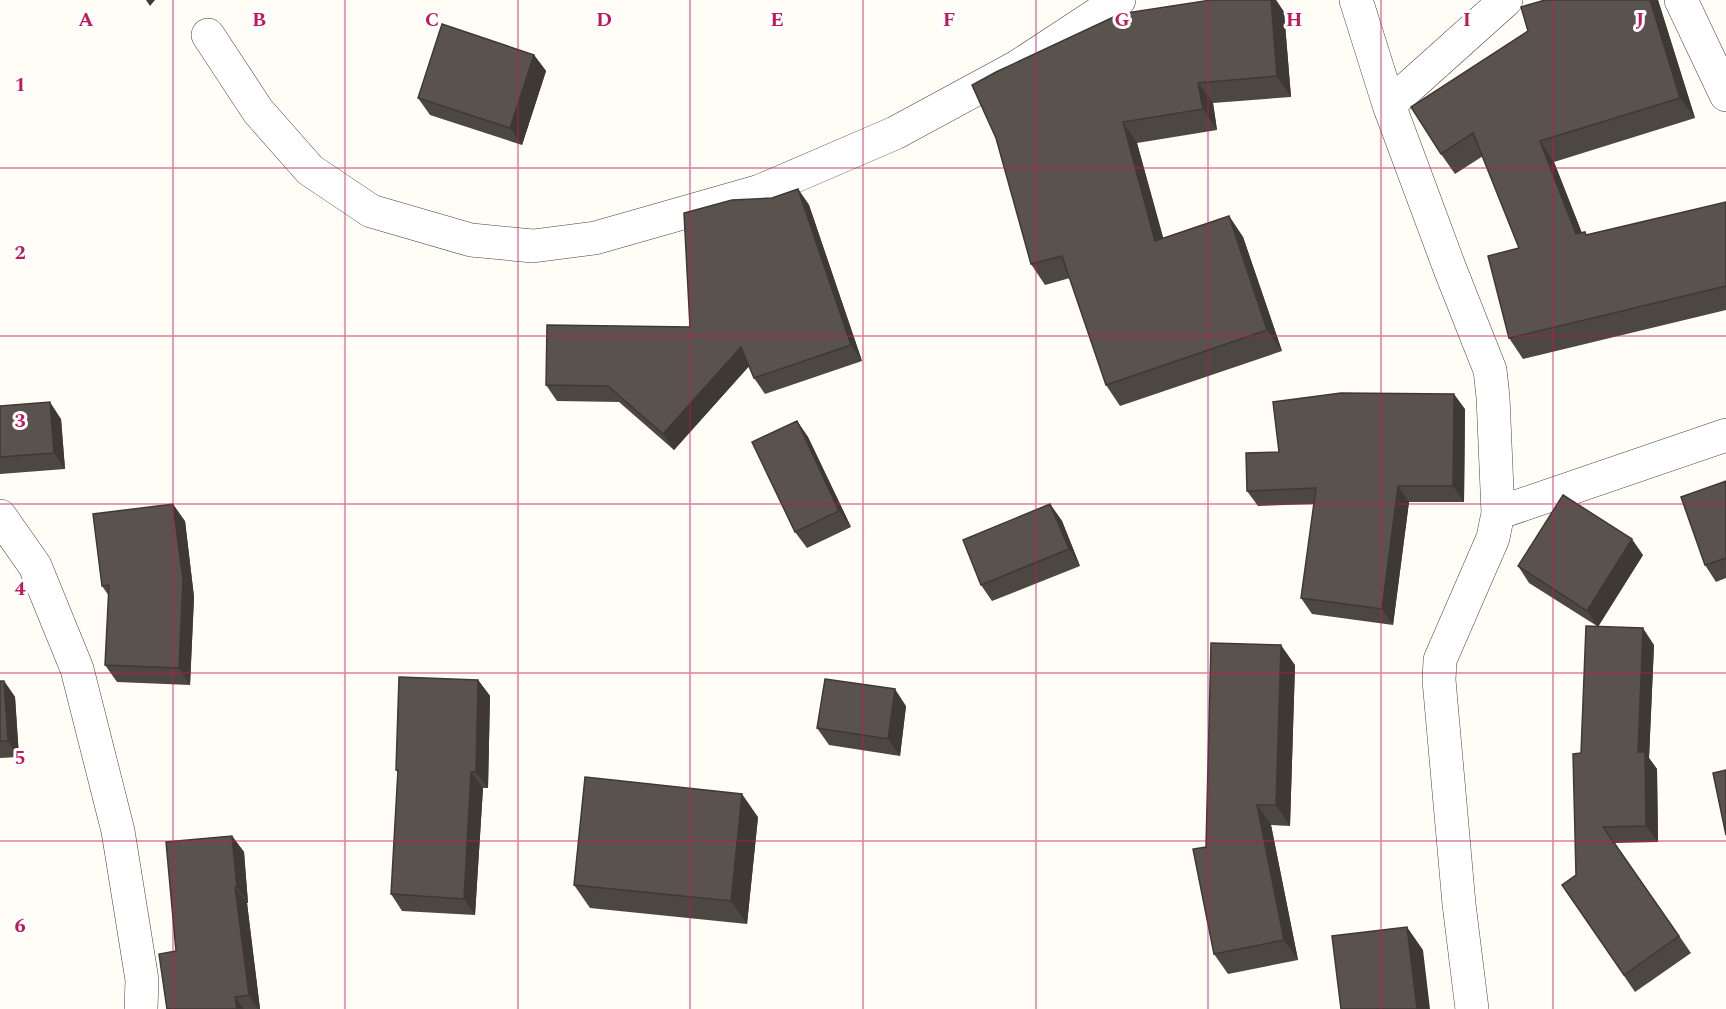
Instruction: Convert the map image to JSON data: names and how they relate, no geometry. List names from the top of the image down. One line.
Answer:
{"grid":{"columns":["A","B","C","D","E","F","G","H","I","J"],"rows":["1","2","3","4","5","6"]}}
